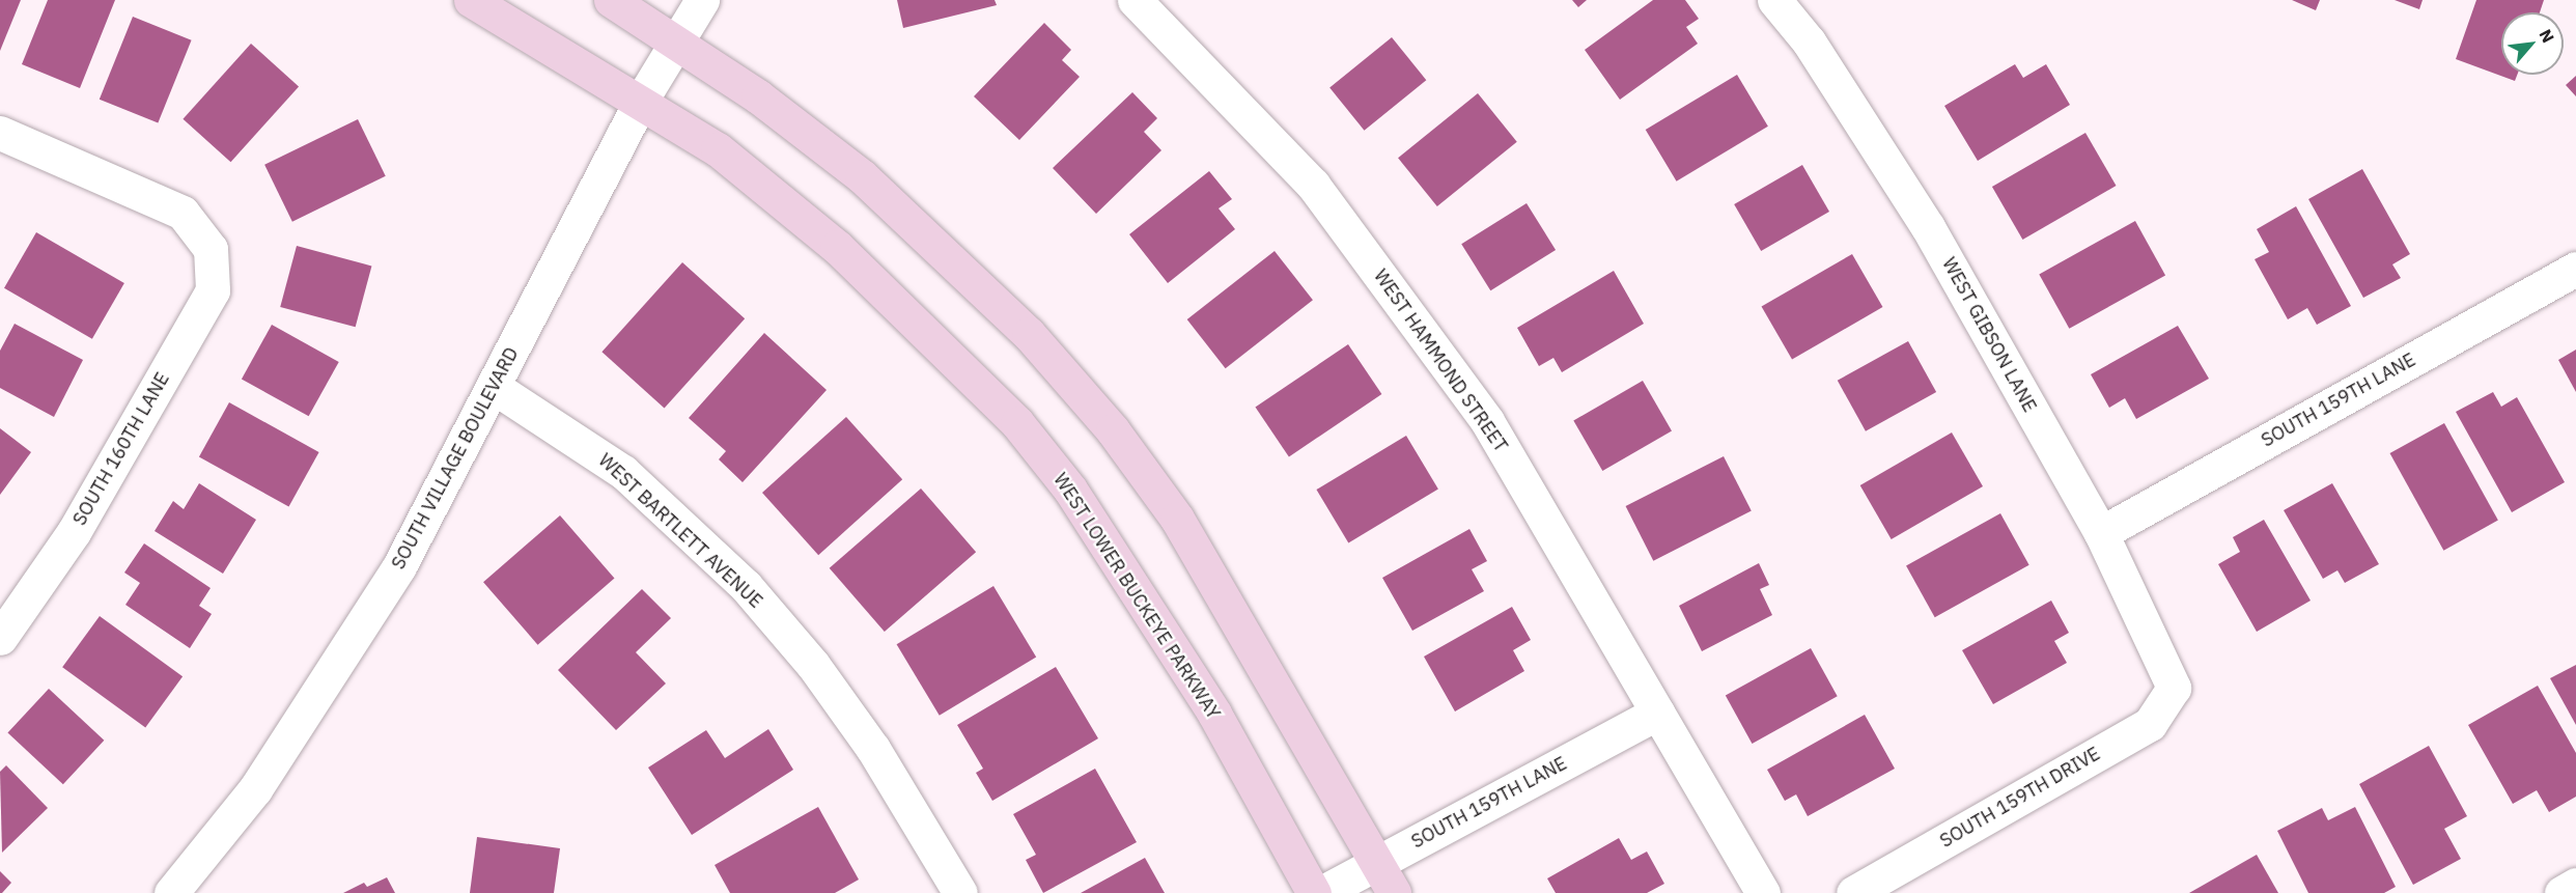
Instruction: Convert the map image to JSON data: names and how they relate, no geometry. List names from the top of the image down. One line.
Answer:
{"streets":{"main road":["WEST LOWER BUCKEYE PARKWAY"],"street":["WEST GIBSON LANE","WEST HAMMOND STREET","SOUTH 159TH LANE","SOUTH 160TH LANE","SOUTH VILLAGE BOULEVARD","WEST BARTLETT AVENUE","SOUTH 159TH DRIVE"]},"crossings":[["WEST GIBSON LANE","SOUTH 159TH LANE"],["WEST GIBSON LANE","SOUTH 159TH DRIVE"],["WEST HAMMOND STREET","SOUTH 159TH LANE"],["SOUTH VILLAGE BOULEVARD","WEST BARTLETT AVENUE"],["SOUTH VILLAGE BOULEVARD","WEST LOWER BUCKEYE PARKWAY"]],"north":"top right"}
